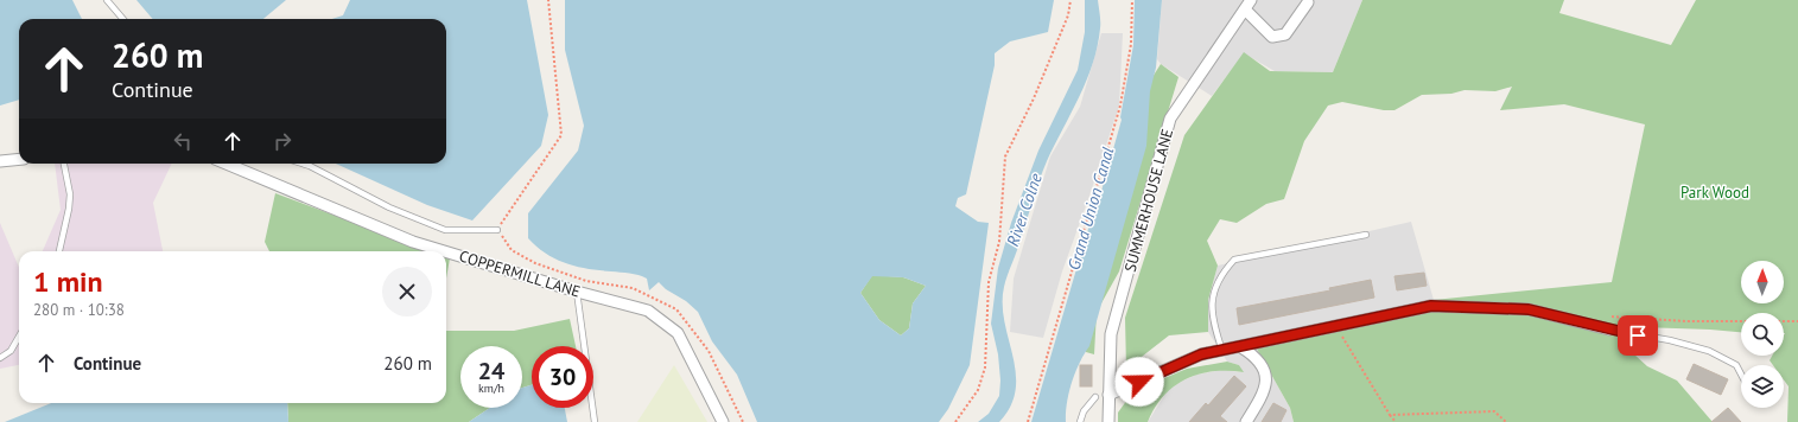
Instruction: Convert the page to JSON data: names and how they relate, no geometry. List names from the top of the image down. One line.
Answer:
{"streets":{"street":["SUMMERHOUSE LANE","COPPERMILL LANE"]},"water":["Grand Union Canal","River Colne"],"parks":["Park Wood"],"north":"top","page":{"turn":["260 m","Continue"],"heading":["1 min","280 m · 10:38"],"list":[{"name":"Continue","value":"260 m"}],"speed":"24 km/h","limit":"30"}}
